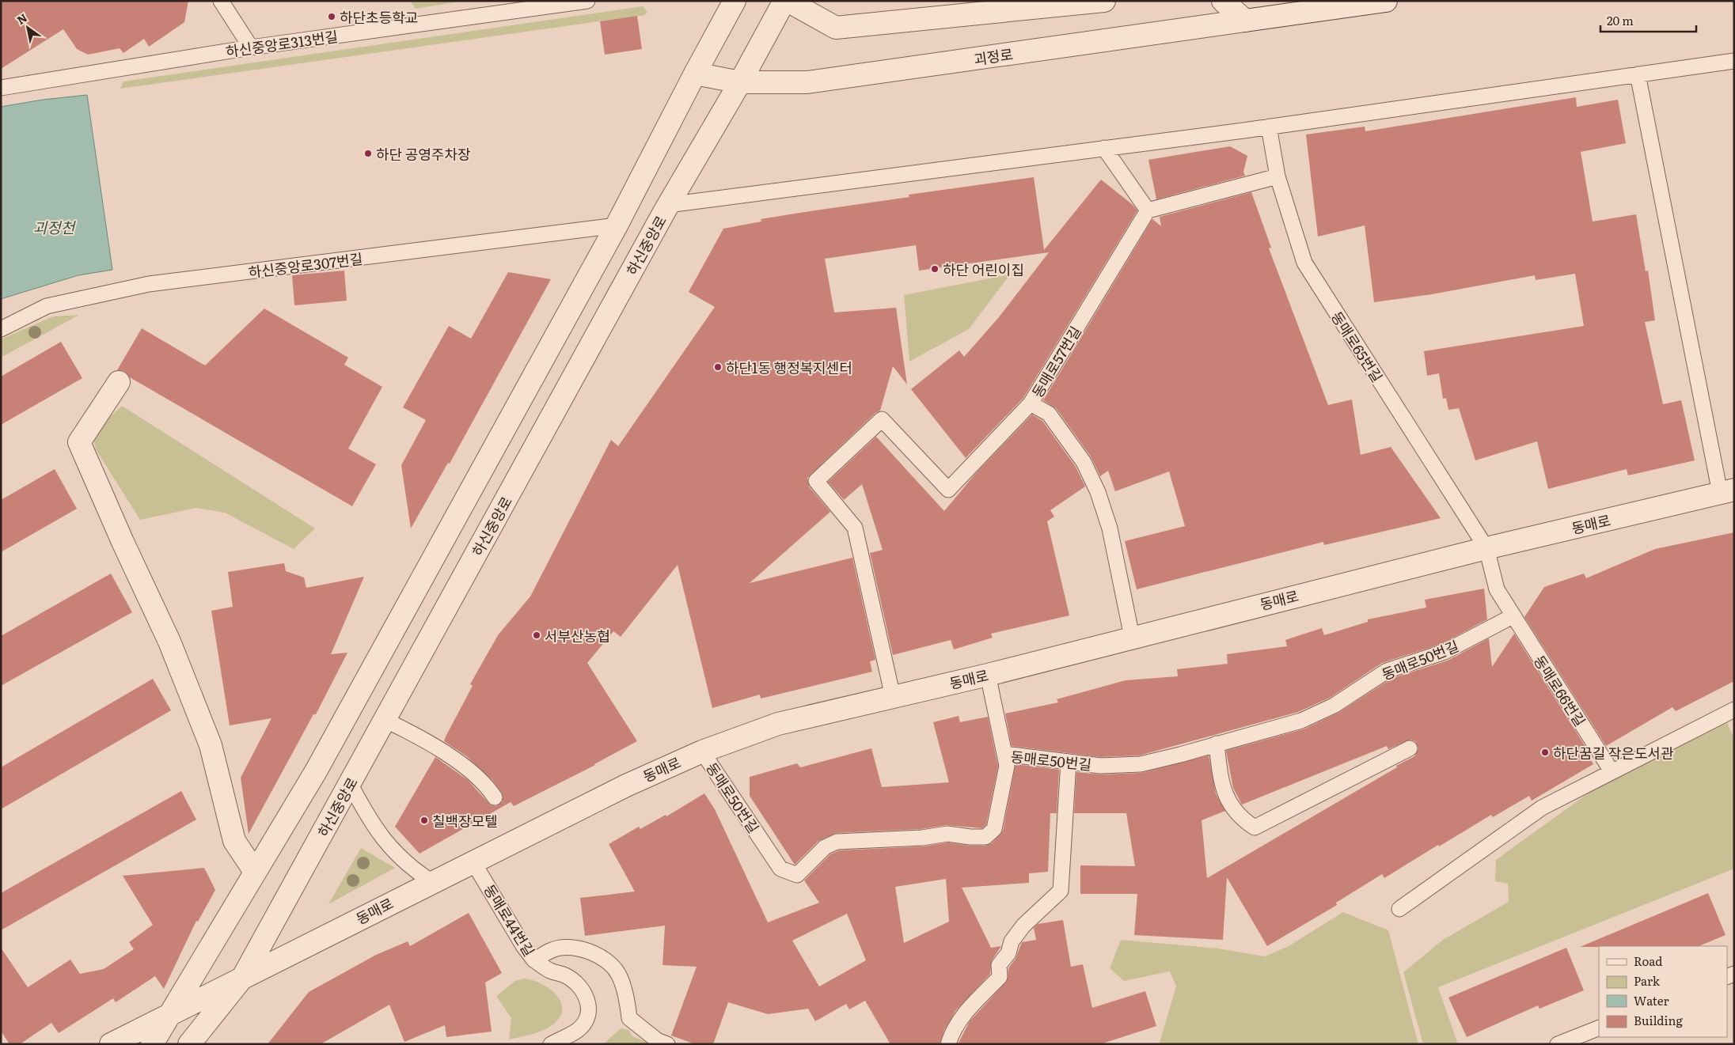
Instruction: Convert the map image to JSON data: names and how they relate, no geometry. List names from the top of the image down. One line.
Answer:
{"streets":{"street":["괴정로","하신중앙로","동매로"],"lane":["하신중앙로313번길","하신중앙로307번길","동매로65번길","동매로57번길","동매로50번길","동매로66번길","동매로44번길"]},"crossings":[["괴정로","하신중앙로"],["하신중앙로","동매로"],["동매로65번길","동매로"],["동매로65번길","동매로66번길"],["동매로57번길","동매로"],["동매로","동매로50번길"],["동매로","동매로66번길"],["동매로","동매로44번길"],["동매로50번길","동매로66번길"]],"water":["괴정천"],"places":["하단초등학교","하단 공영주차장","하단 어린이집","하단1동 행정복지센터","서부산농협","하단꿈길 작은도서관","칠백장모텔"],"legend":["Road","Park","Water","Building"],"scale_bar":"20 m","north":"top left"}
